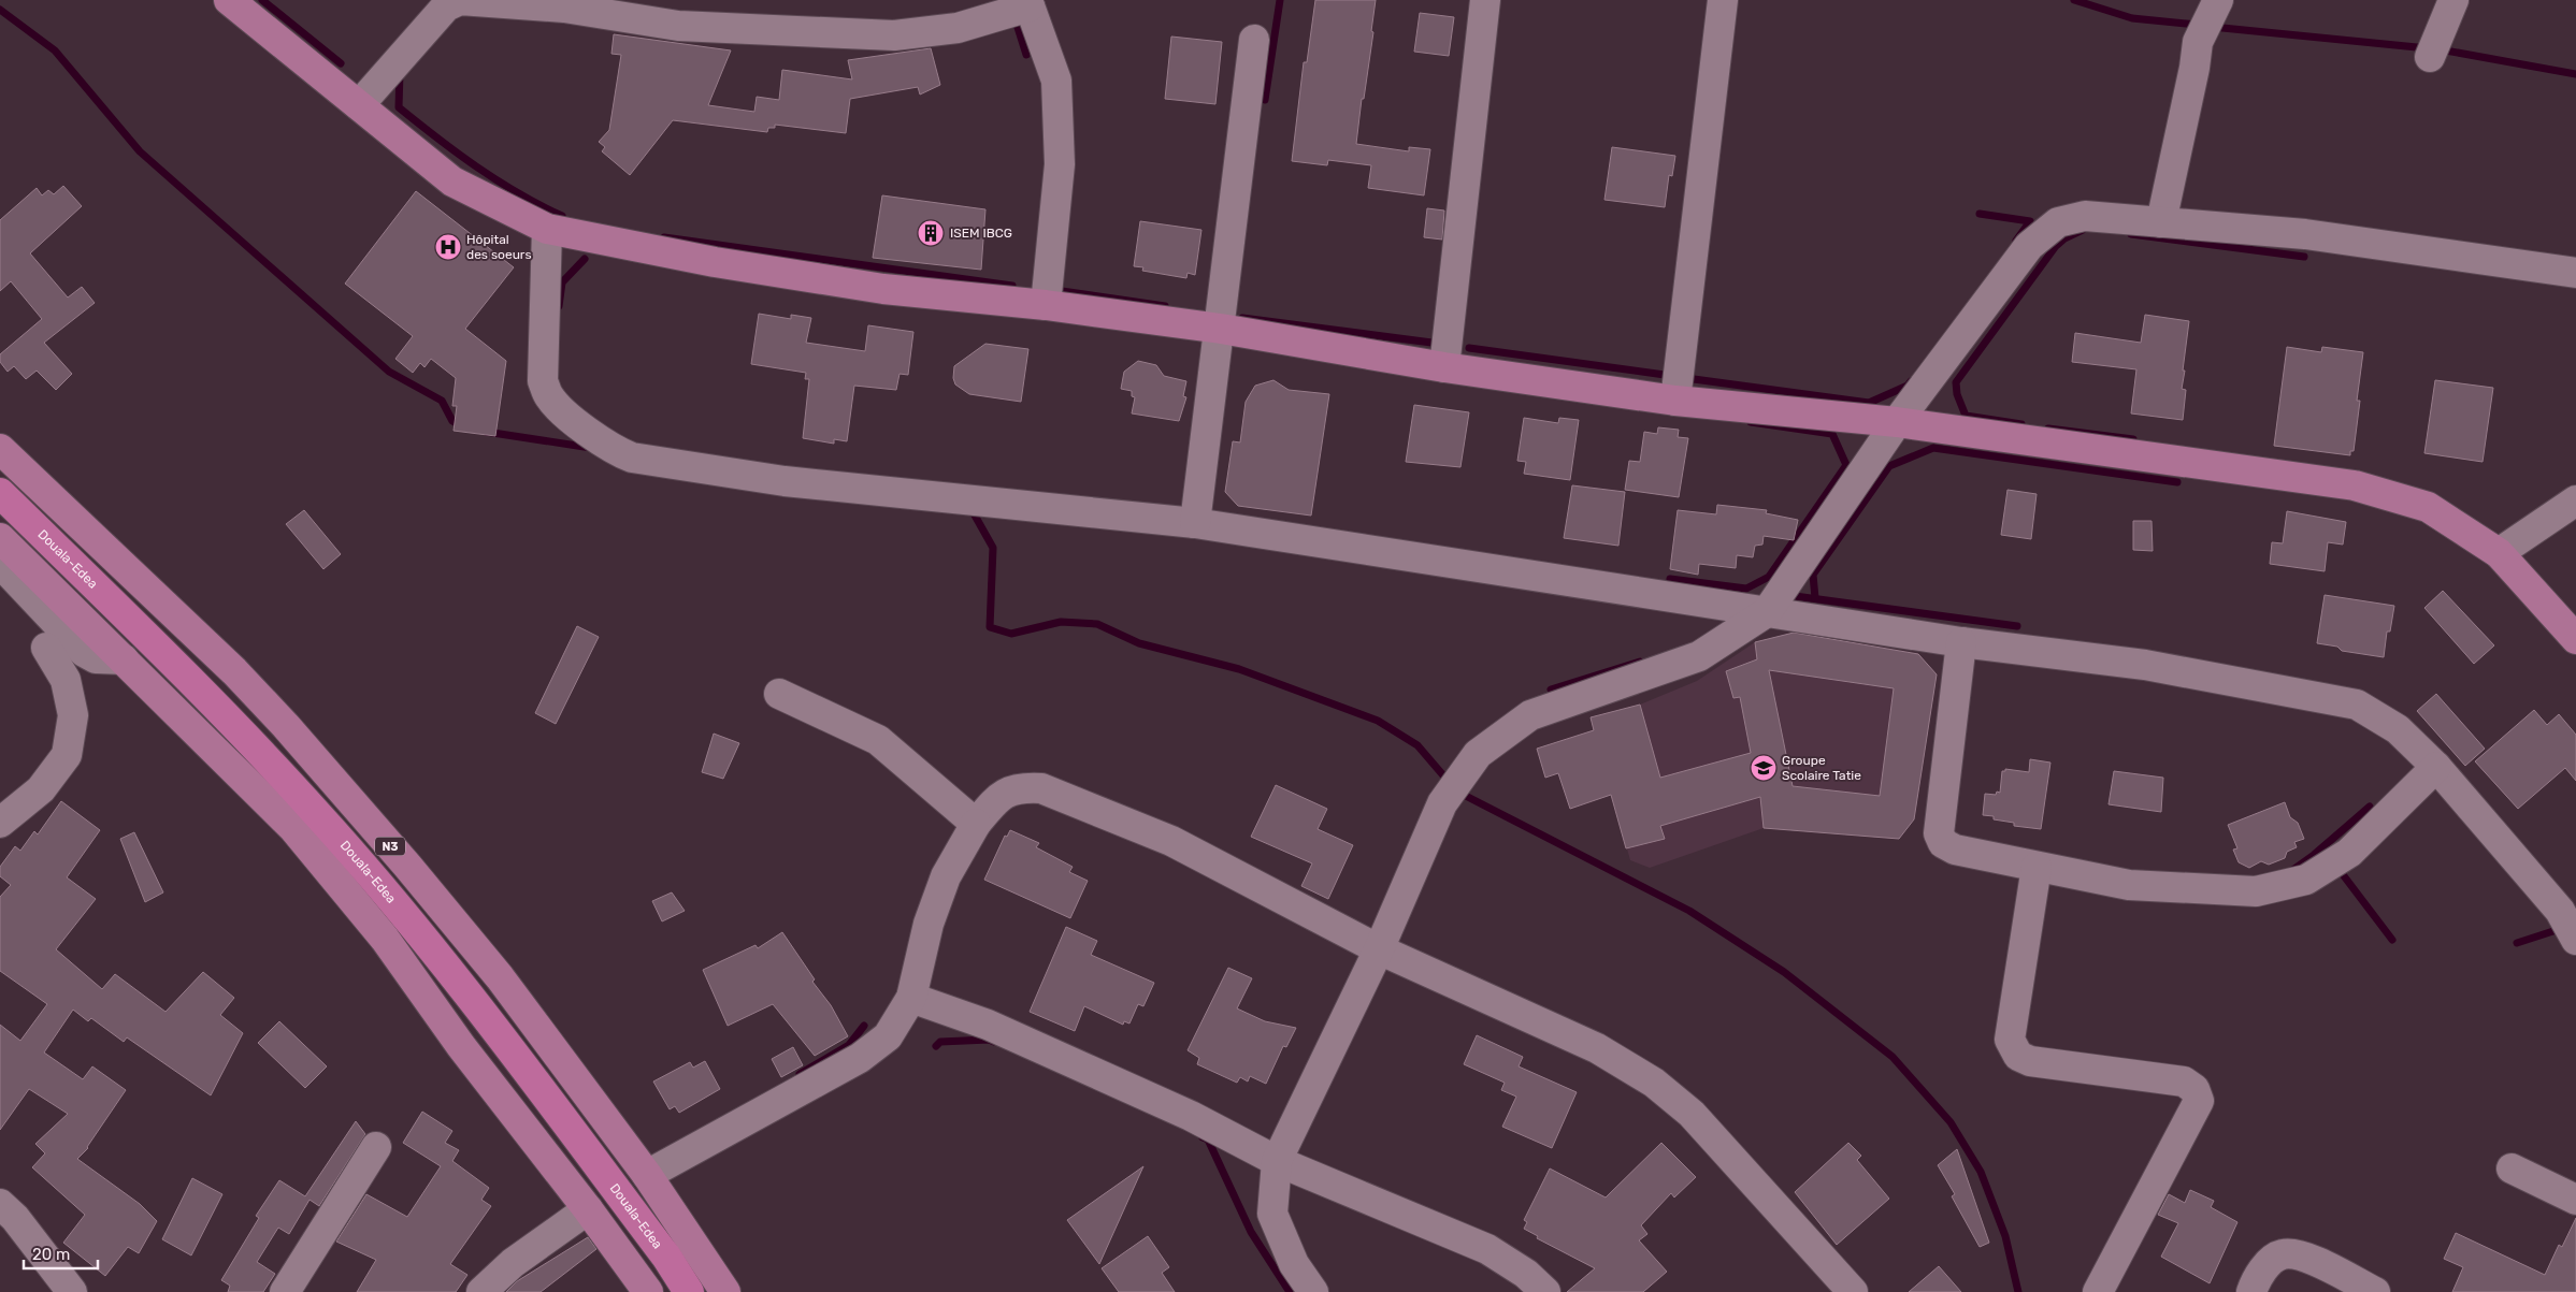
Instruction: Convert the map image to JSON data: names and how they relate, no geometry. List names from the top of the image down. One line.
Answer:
{"streets":{"highway":["Douala-Edea","N3"]},"places":{"building":["ISEM IBCG"],"hospital":["Hôpital des soeurs"],"school or university":["Groupe Scolaire Tatie"]},"scale_bar":"20 m"}
